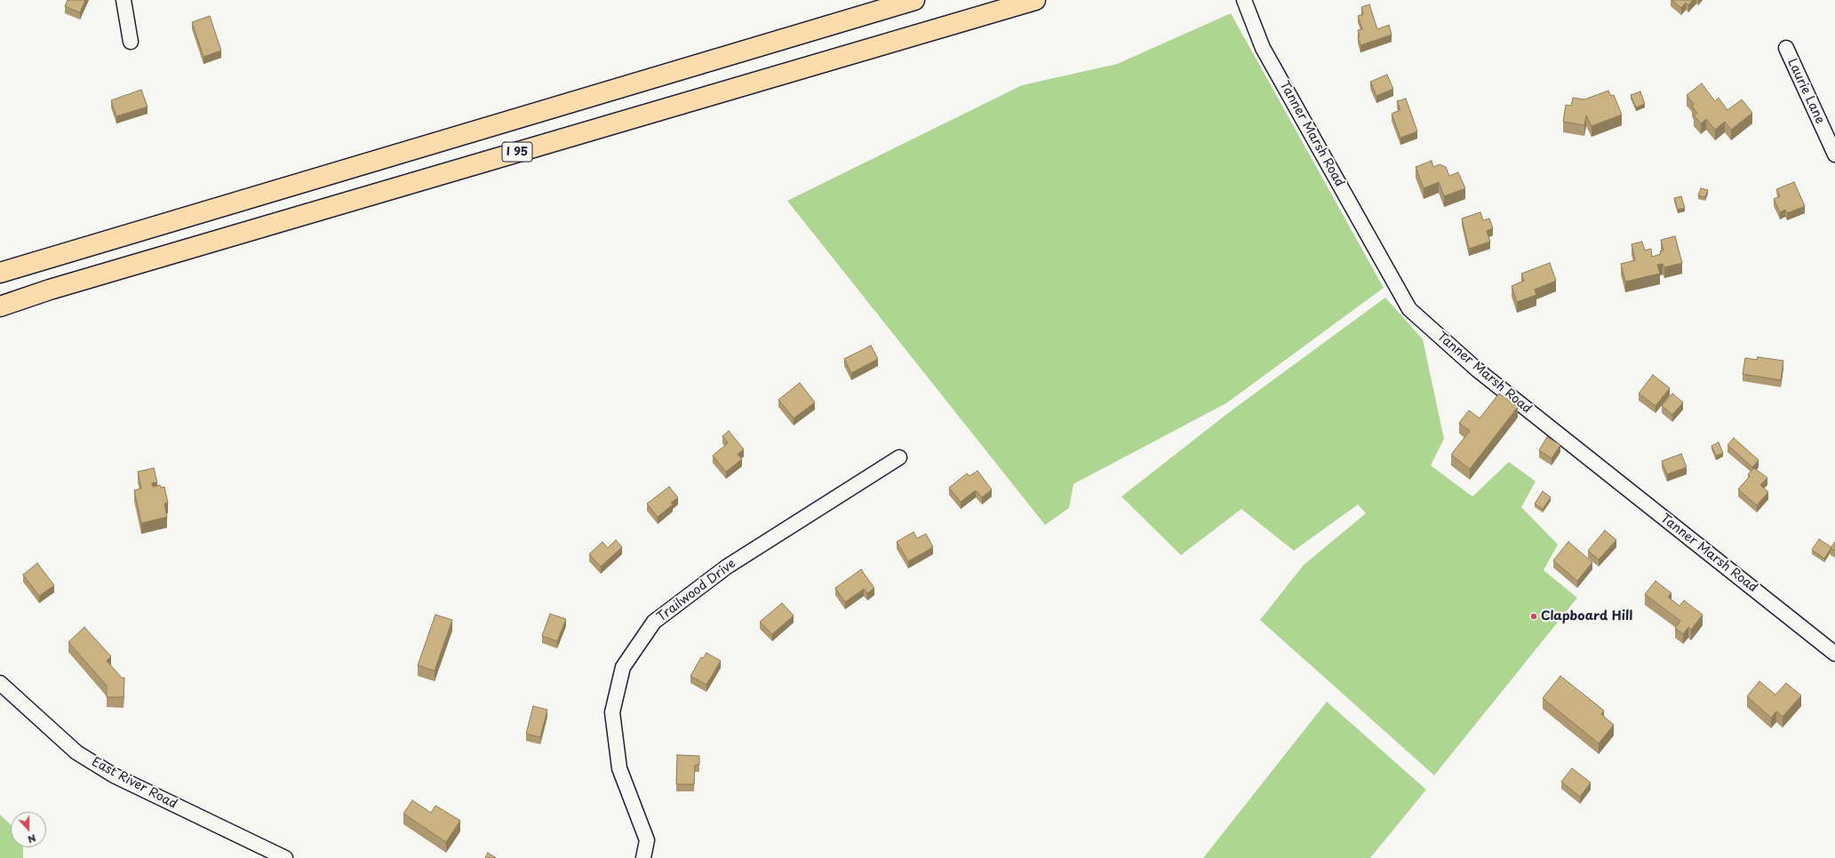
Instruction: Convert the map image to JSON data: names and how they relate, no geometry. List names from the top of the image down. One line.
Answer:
{"streets":{"highway":["I 95"],"street":["Laurie Lane","Tanner Marsh Road","Trailwood Drive","East River Road"]},"places":["Clapboard Hill"],"north":"bottom"}
